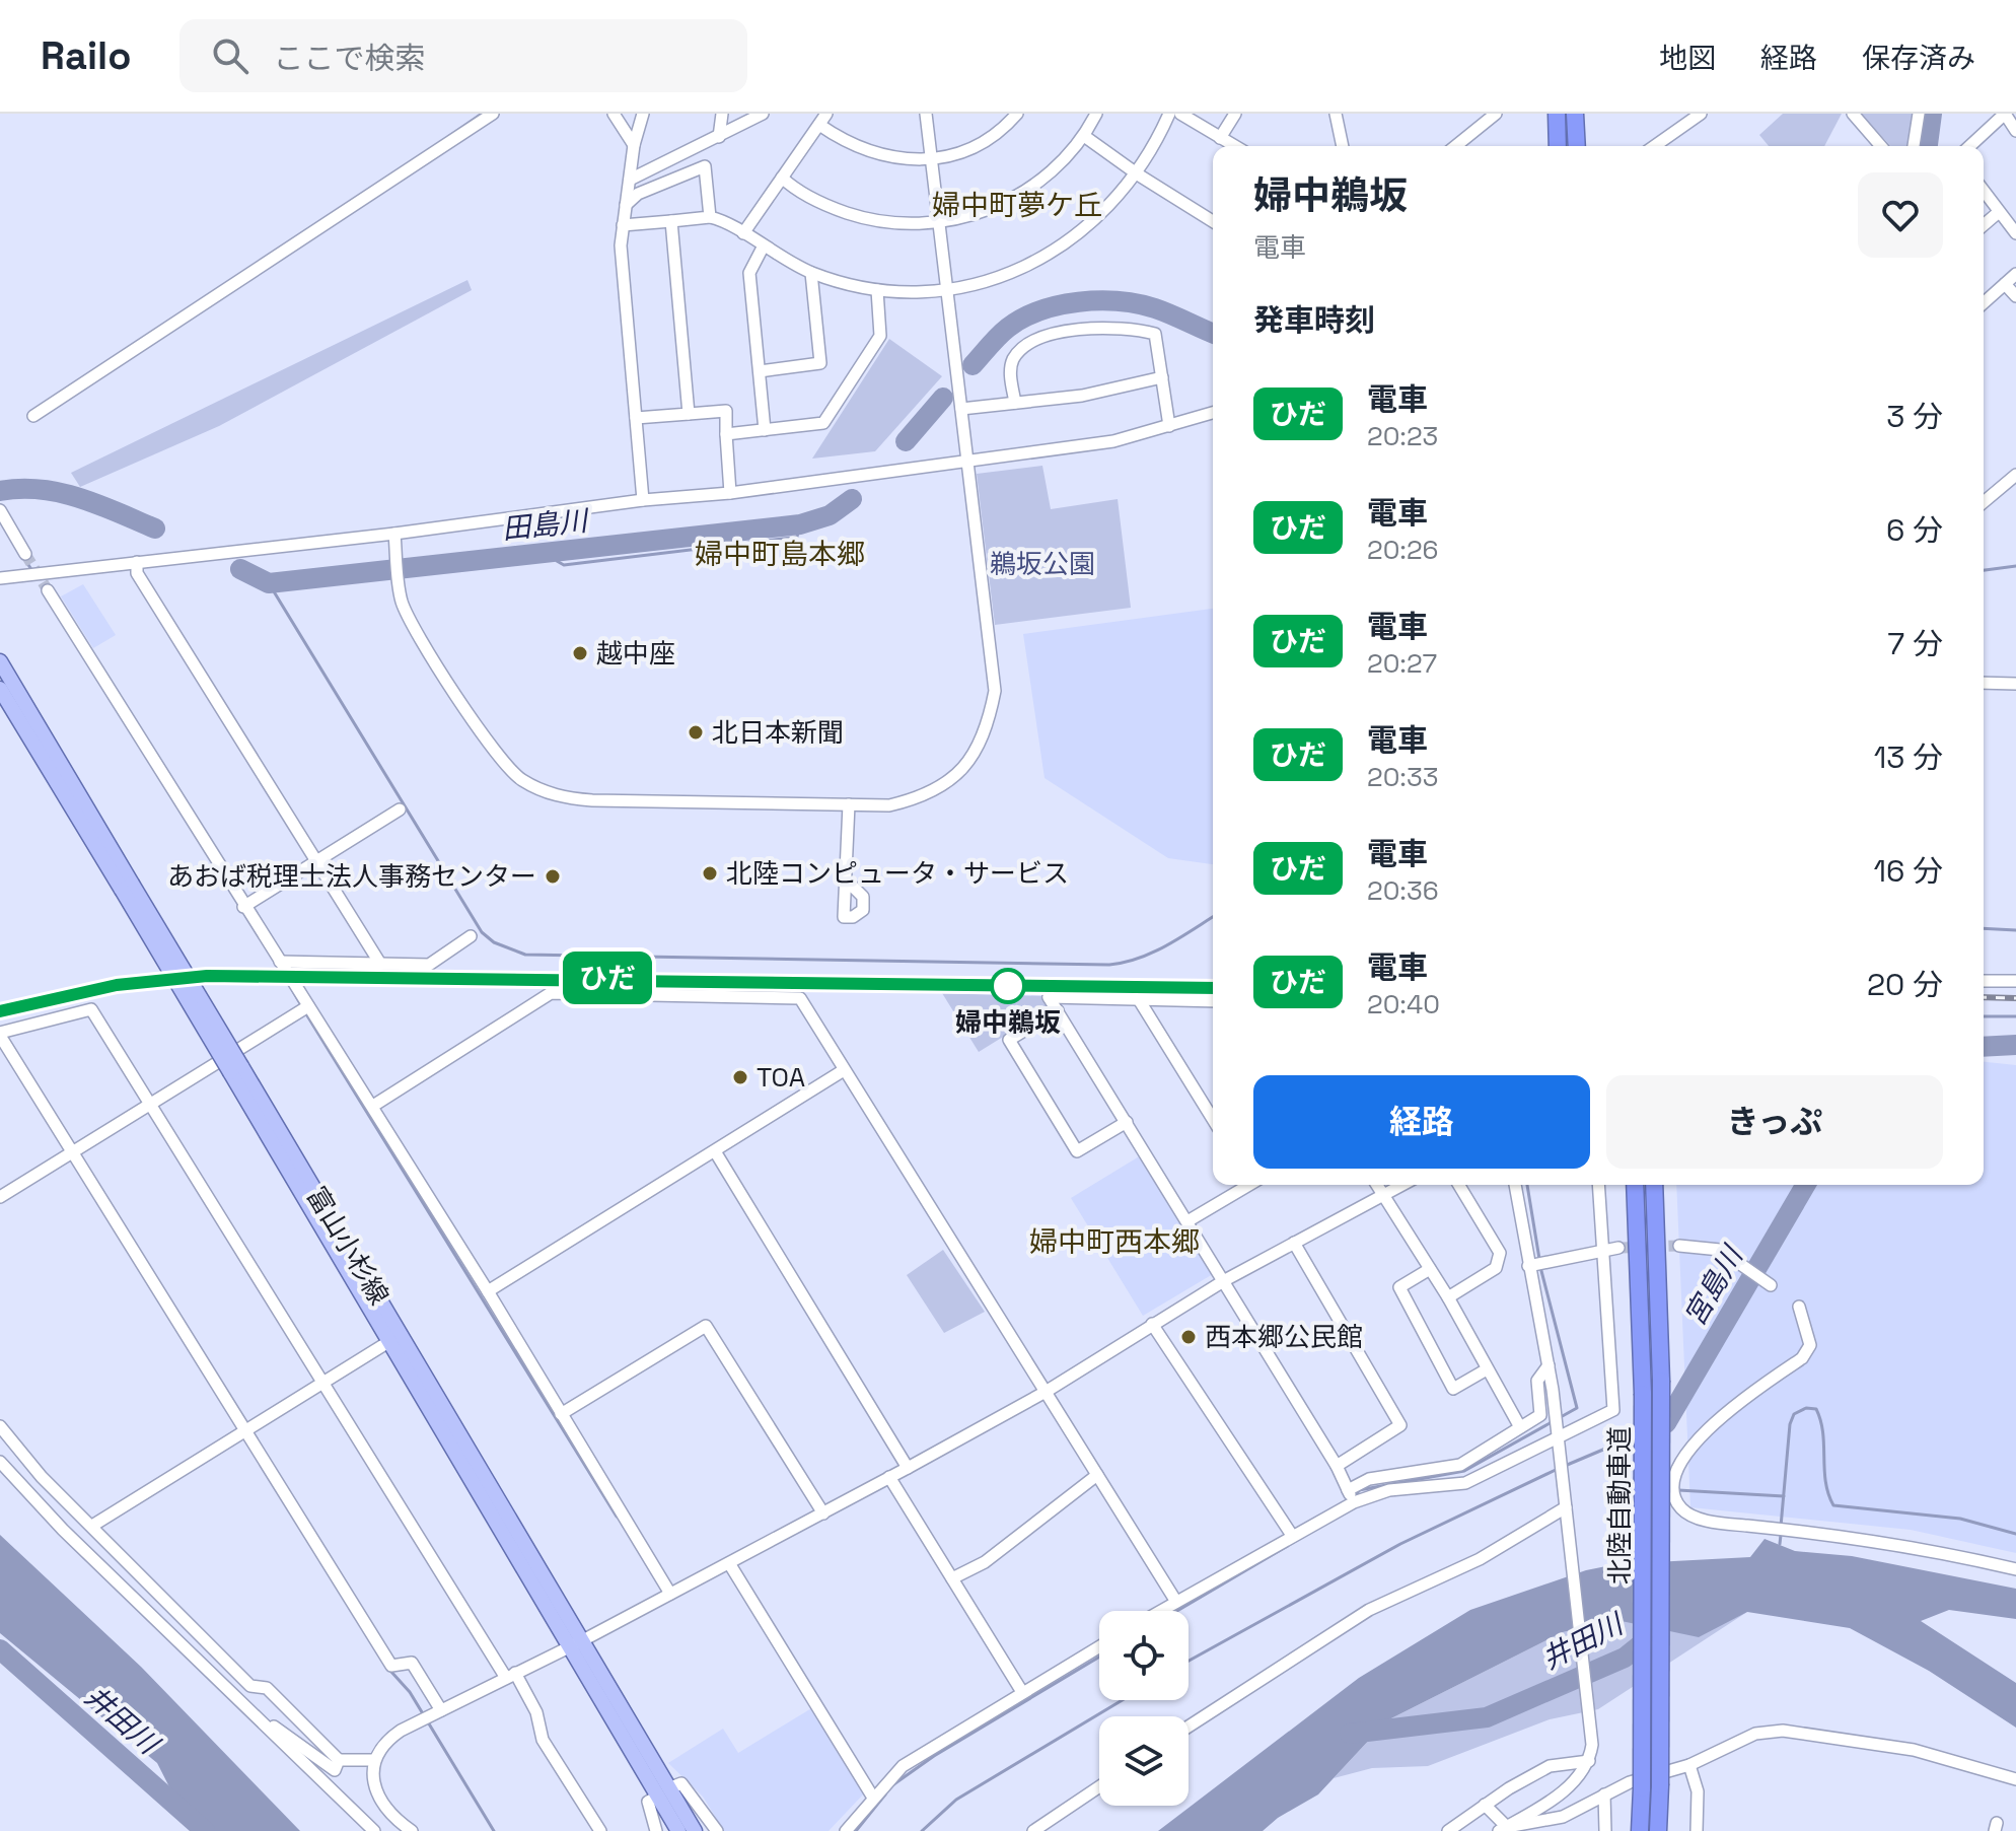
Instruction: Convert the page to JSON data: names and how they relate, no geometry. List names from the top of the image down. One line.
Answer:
{"streets":{"highway":["北陸自動車道"],"main road":["富山小杉線"]},"districts":["婦中町夢ケ丘","婦中町島本郷","婦中町西本郷"],"water":["田島川","宮島川","井田川"],"parks":["鵜坂公園"],"places":["越中座","北日本新聞","北陸コンピュータ・サービス","あおば税理士法人事務センター","婦中鵜坂","TOA","西本郷公民館"],"page":{"header":"Railo","search":"ここで検索","nav":["地図","経路","保存済み"],"on_map":"ひだ","heading":[["婦中鵜坂","電車"],"発車時刻"],"list":[{"mark":"ひだ","name":"電車","note":"20:23","value":"3 分"},{"mark":"ひだ","name":"電車","note":"20:26","value":"6 分"},{"mark":"ひだ","name":"電車","note":"20:27","value":"7 分"},{"mark":"ひだ","name":"電車","note":"20:33","value":"13 分"},{"mark":"ひだ","name":"電車","note":"20:36","value":"16 分"},{"mark":"ひだ","name":"電車","note":"20:40","value":"20 分"}],"buttons":["経路","きっぷ"]}}
